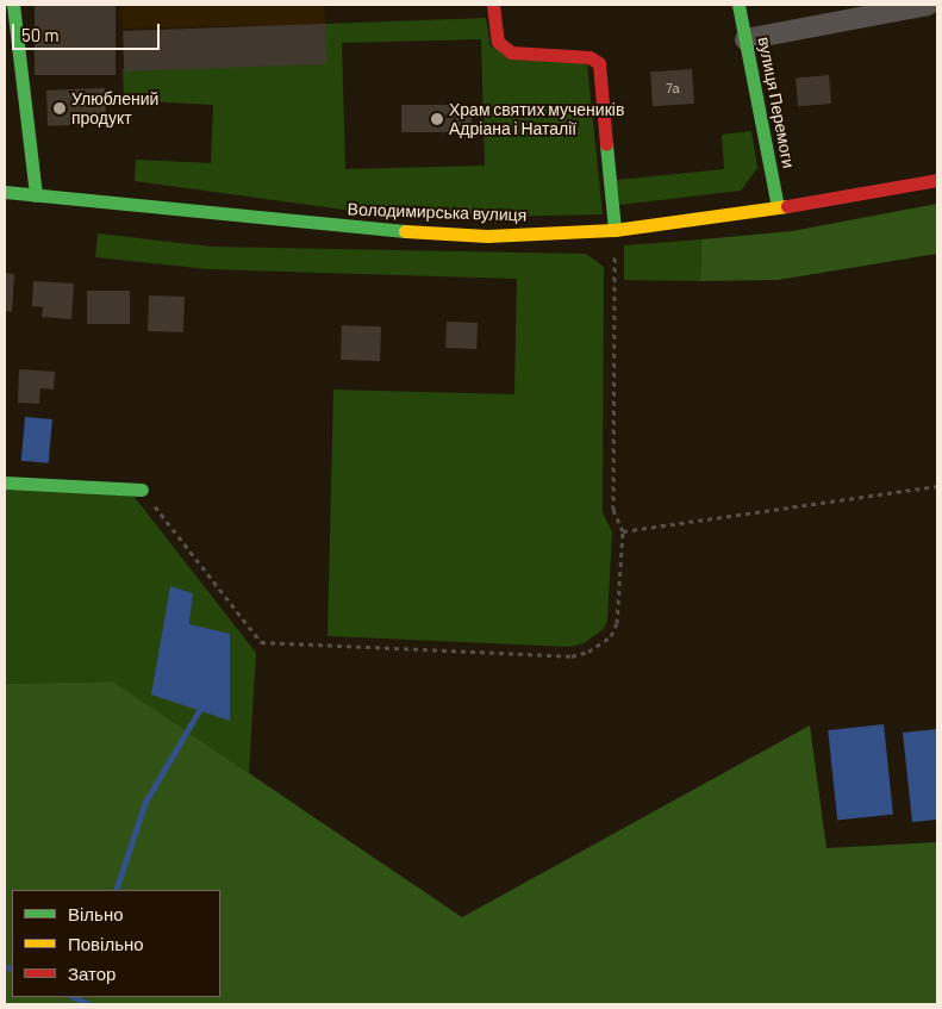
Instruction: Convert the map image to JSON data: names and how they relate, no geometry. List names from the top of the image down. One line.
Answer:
{"streets":{"main road":["вулиця Перемоги","Володимирська вулиця"]},"crossings":[["вулиця Перемоги","Володимирська вулиця"]],"places":["Улюблений продукт","Храм святих мучеників Адріана і Наталії"],"house_numbers":["7а"],"legend":["Вільно","Повільно","Затор"],"scale_bar":"50 m"}
